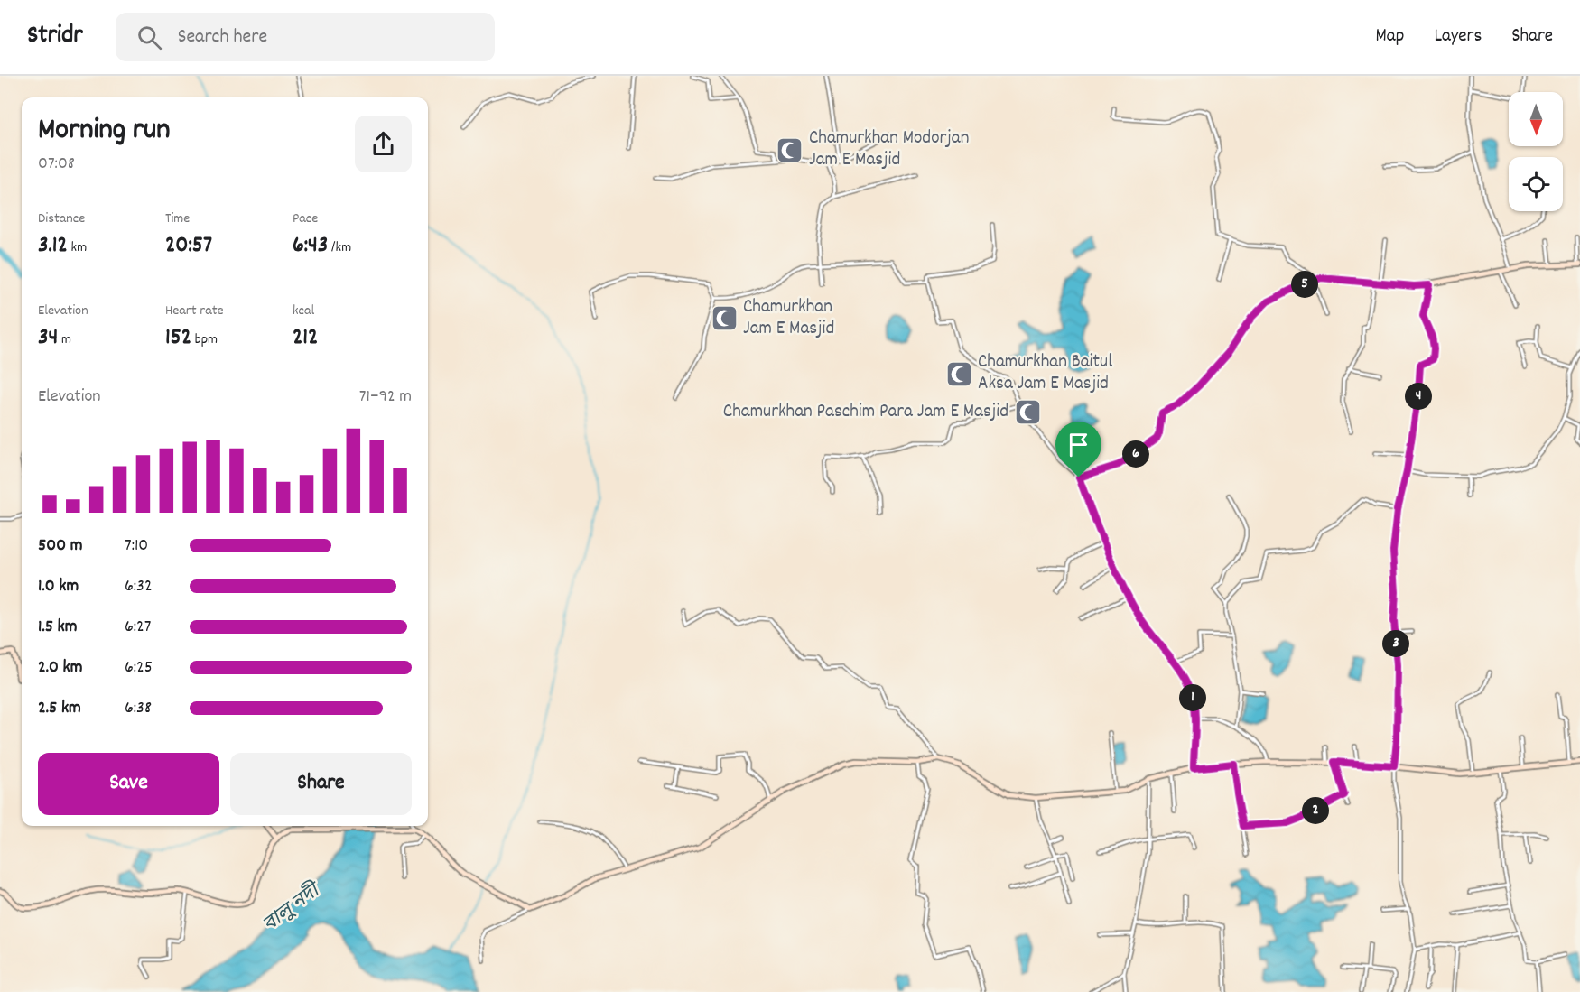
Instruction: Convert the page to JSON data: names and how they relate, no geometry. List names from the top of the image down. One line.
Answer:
{"water":["বালু নদী"],"places":{"mosque":["Chamurkhan Modorjan Jam E Masjid","Chamurkhan Jam E Masjid","Chamurkhan Baitul Aksa Jam E Masjid","Chamurkhan Paschim Para Jam E Masjid"]},"north":"bottom","page":{"header":"Stridr","search":"Search here","nav":["Map","Layers","Share"],"heading":["Morning run","07:08"],"stats":[["Distance","3.12 km"],["Time","20:57"],["Pace","6:43 /km"],["Elevation","34 m"],["Heart rate","152 bpm"],["kcal","212"]],"pins":["5","4","6","3","1","2"],"chart":["Elevation","71–92 m"],"list":[{"name":"500 m","note":"7:10"},{"name":"1.0 km","note":"6:32"},{"name":"1.5 km","note":"6:27"},{"name":"2.0 km","note":"6:25"},{"name":"2.5 km","note":"6:38"}],"buttons":["Save","Share"]}}
